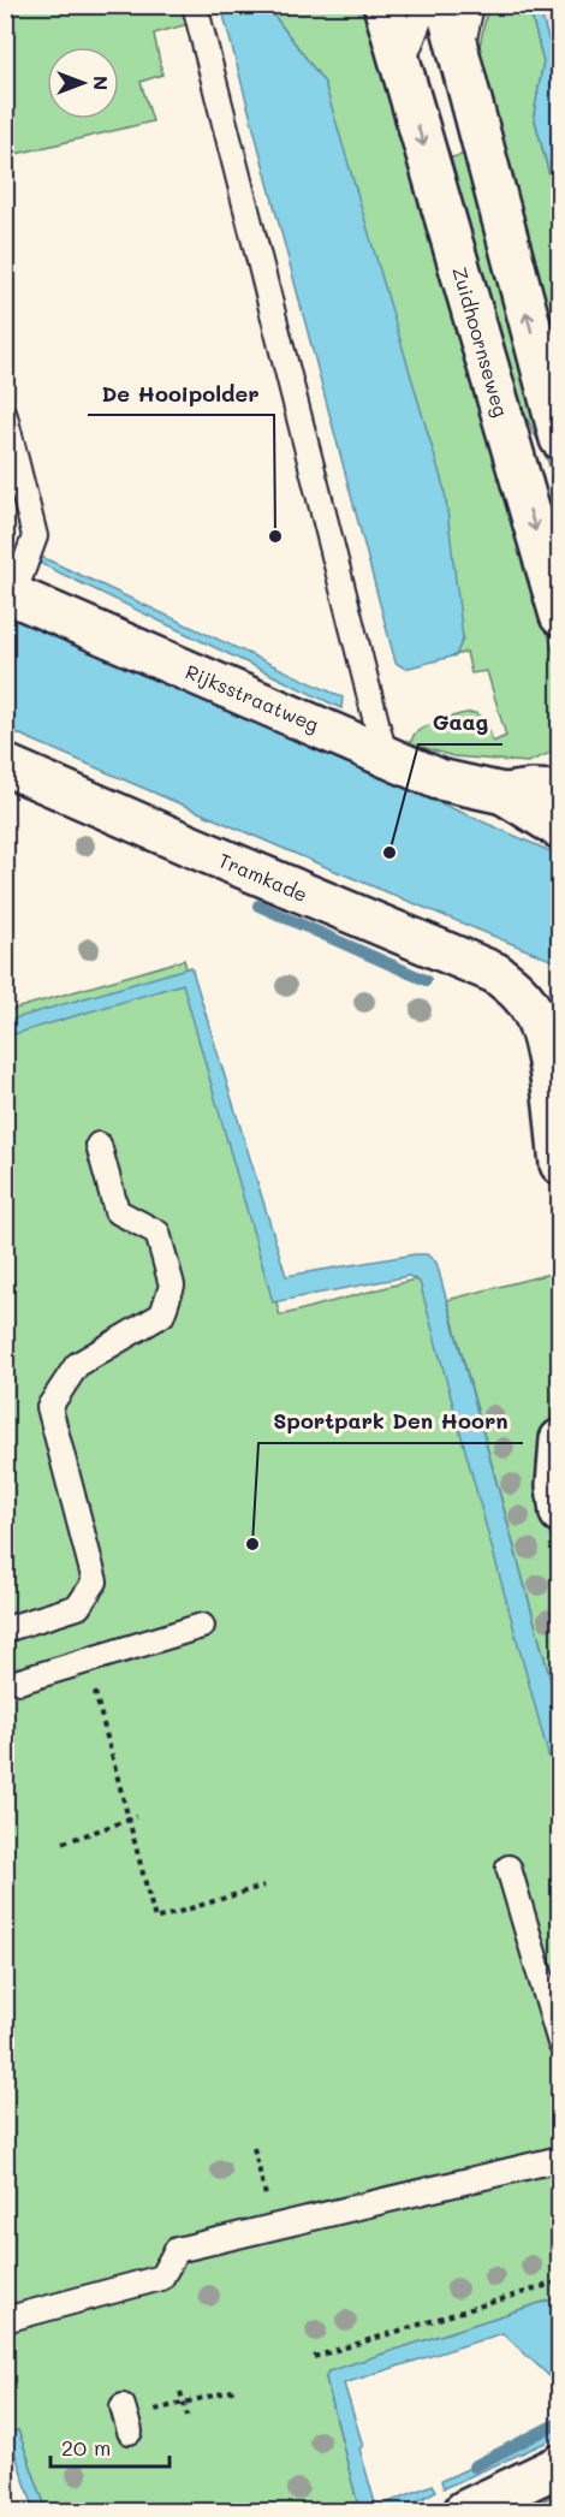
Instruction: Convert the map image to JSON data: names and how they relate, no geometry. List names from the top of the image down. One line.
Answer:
{"streets":{"street":["Zuidhoornseweg","Rijksstraatweg","Tramkade"]},"places":["De Hooipolder","Gaag","Sportpark Den Hoorn"],"scale_bar":"20 m","north":"right"}
